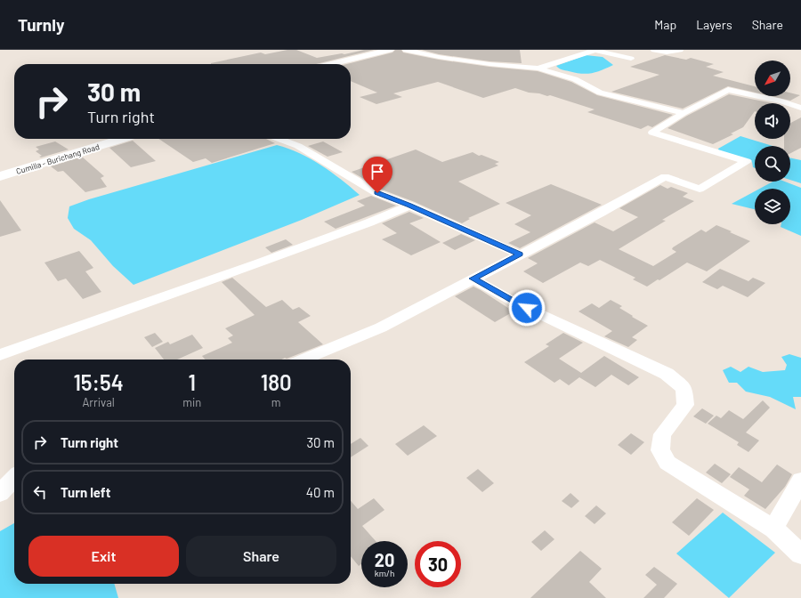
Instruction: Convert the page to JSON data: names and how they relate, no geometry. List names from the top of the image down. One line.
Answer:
{"streets":{"main road":["Cumilla - Burichang Road"]},"north":"bottom left","page":{"header":"Turnly","nav":["Map","Layers","Share"],"turn":["30 m","Turn right"],"eta":["15:54","Arrival","1","min","180","m"],"list":[{"name":"Turn right","value":"30 m"},{"name":"Turn left","value":"40 m"}],"buttons":["Exit","Share"],"speed":"20 km/h","limit":"30"}}
